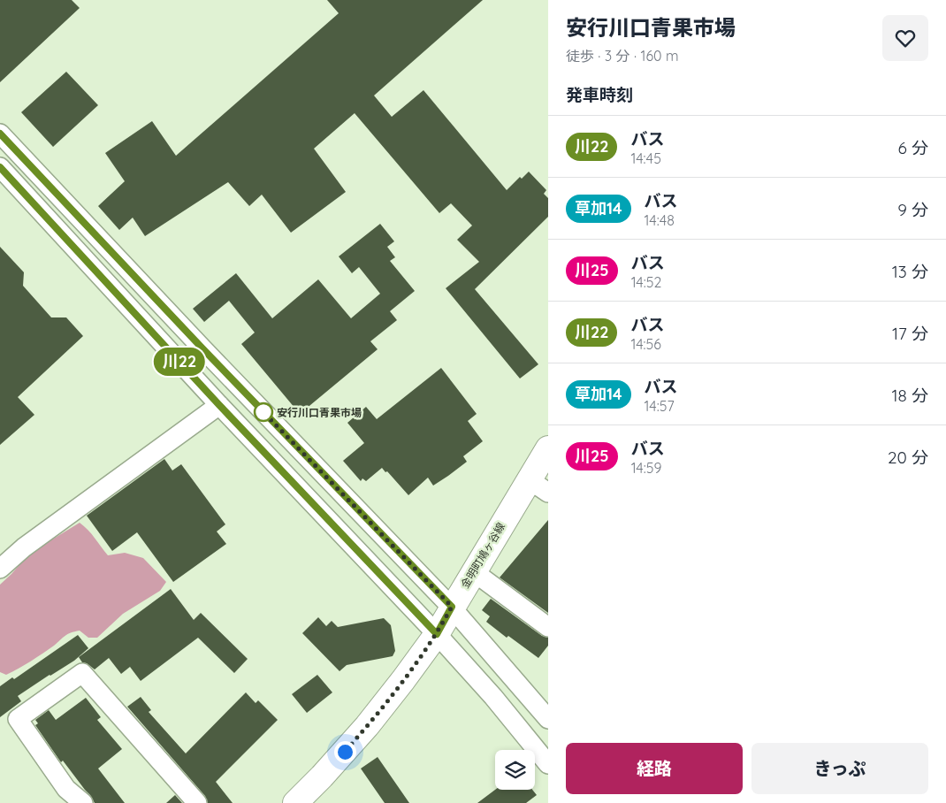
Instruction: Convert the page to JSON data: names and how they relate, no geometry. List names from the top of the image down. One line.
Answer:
{"streets":{"main road":["金明町鳩ヶ谷線"]},"places":["安行川口青果市場"],"lines":["bus line 川22"],"page":{"on_map":"川22","heading":[["安行川口青果市場","徒歩 · 3 分 · 160 m"],"発車時刻"],"list":[{"mark":"川22","name":"バス","note":"14:45","value":"6 分"},{"mark":"草加14","name":"バス","note":"14:48","value":"9 分"},{"mark":"川25","name":"バス","note":"14:52","value":"13 分"},{"mark":"川22","name":"バス","note":"14:56","value":"17 分"},{"mark":"草加14","name":"バス","note":"14:57","value":"18 分"},{"mark":"川25","name":"バス","note":"14:59","value":"20 分"}],"buttons":["経路","きっぷ"]}}
